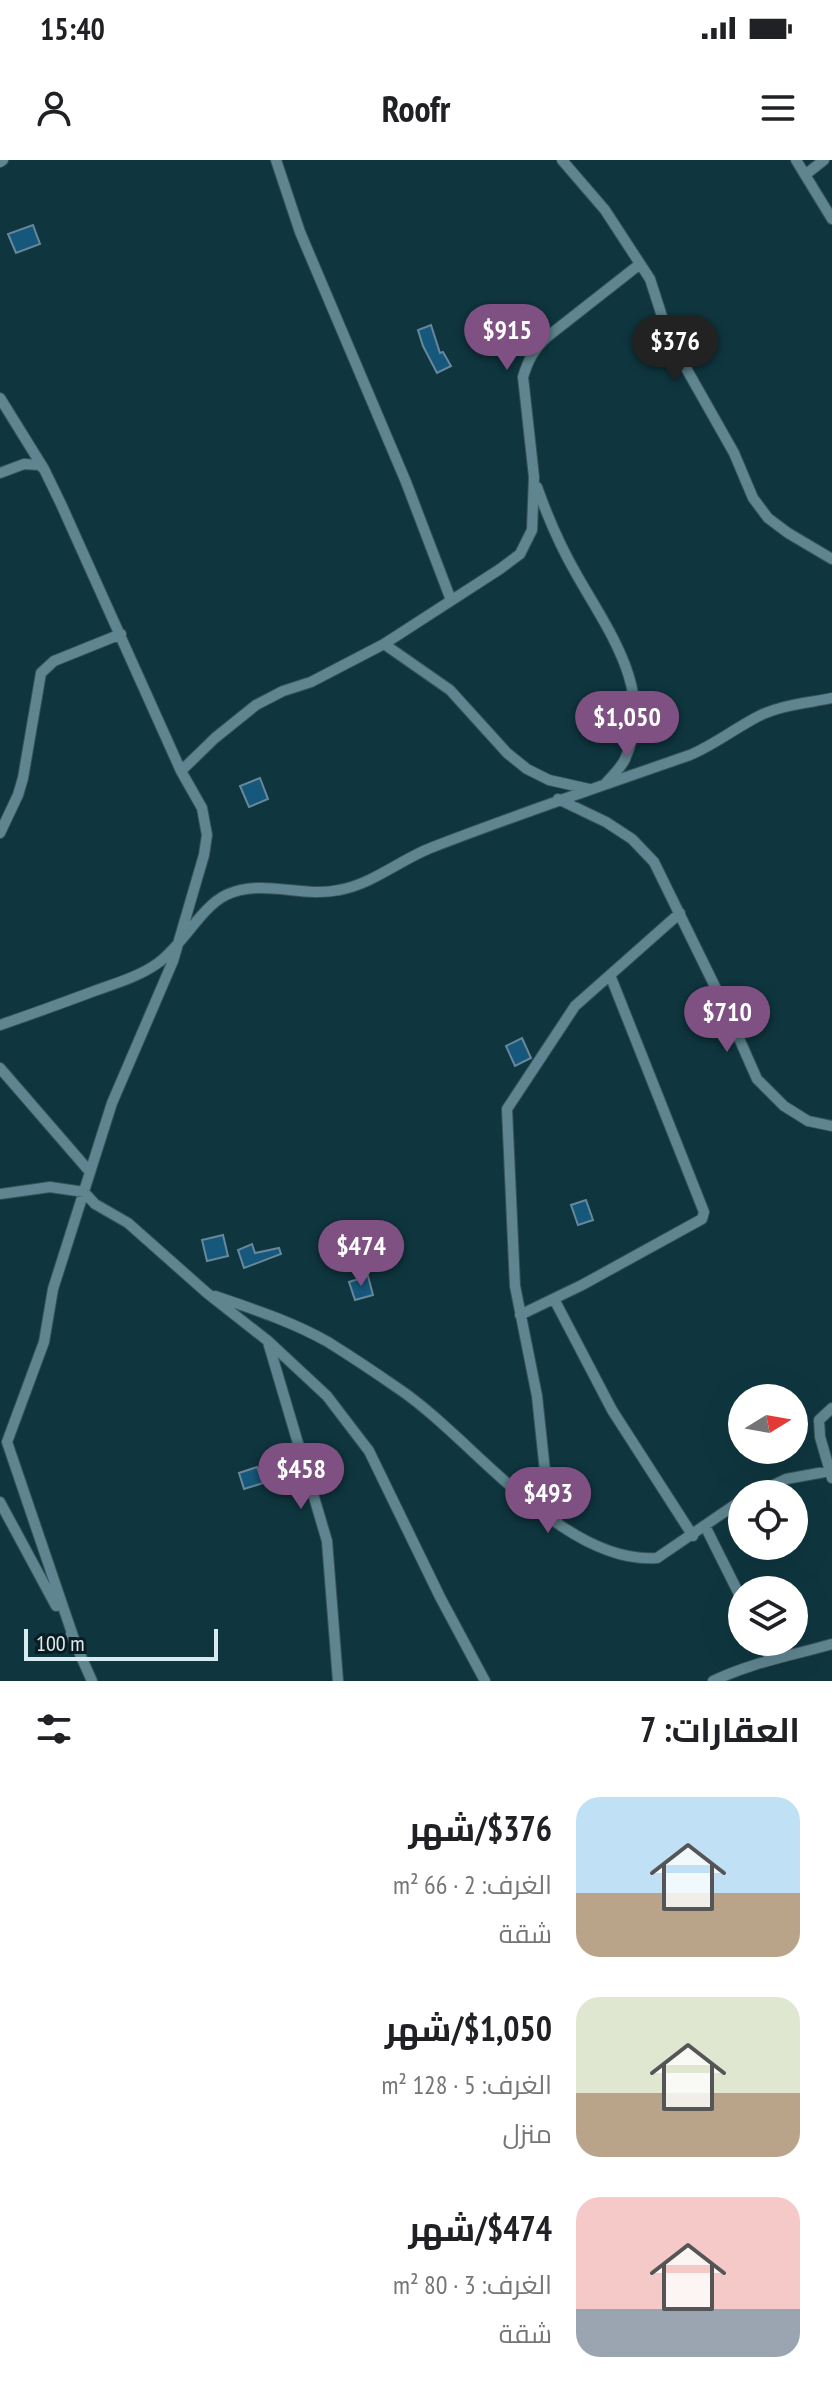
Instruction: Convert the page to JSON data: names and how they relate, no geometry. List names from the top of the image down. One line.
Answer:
{"scale_bar":"100 m","north":"right","page":{"status":"15:40","header":"Roofr","price":["$915","$376","$1,050","$710","$474","$458","$493"],"scale":"100 m","heading":"العقارات: 7","list":[{"name":"$376/شهر","note":"الغرف: 2 · 66 m² · شقة"},{"name":"$1,050/شهر","note":"الغرف: 5 · 128 m² · منزل"},{"name":"$474/شهر","note":"الغرف: 3 · 80 m² · شقة"}]}}
